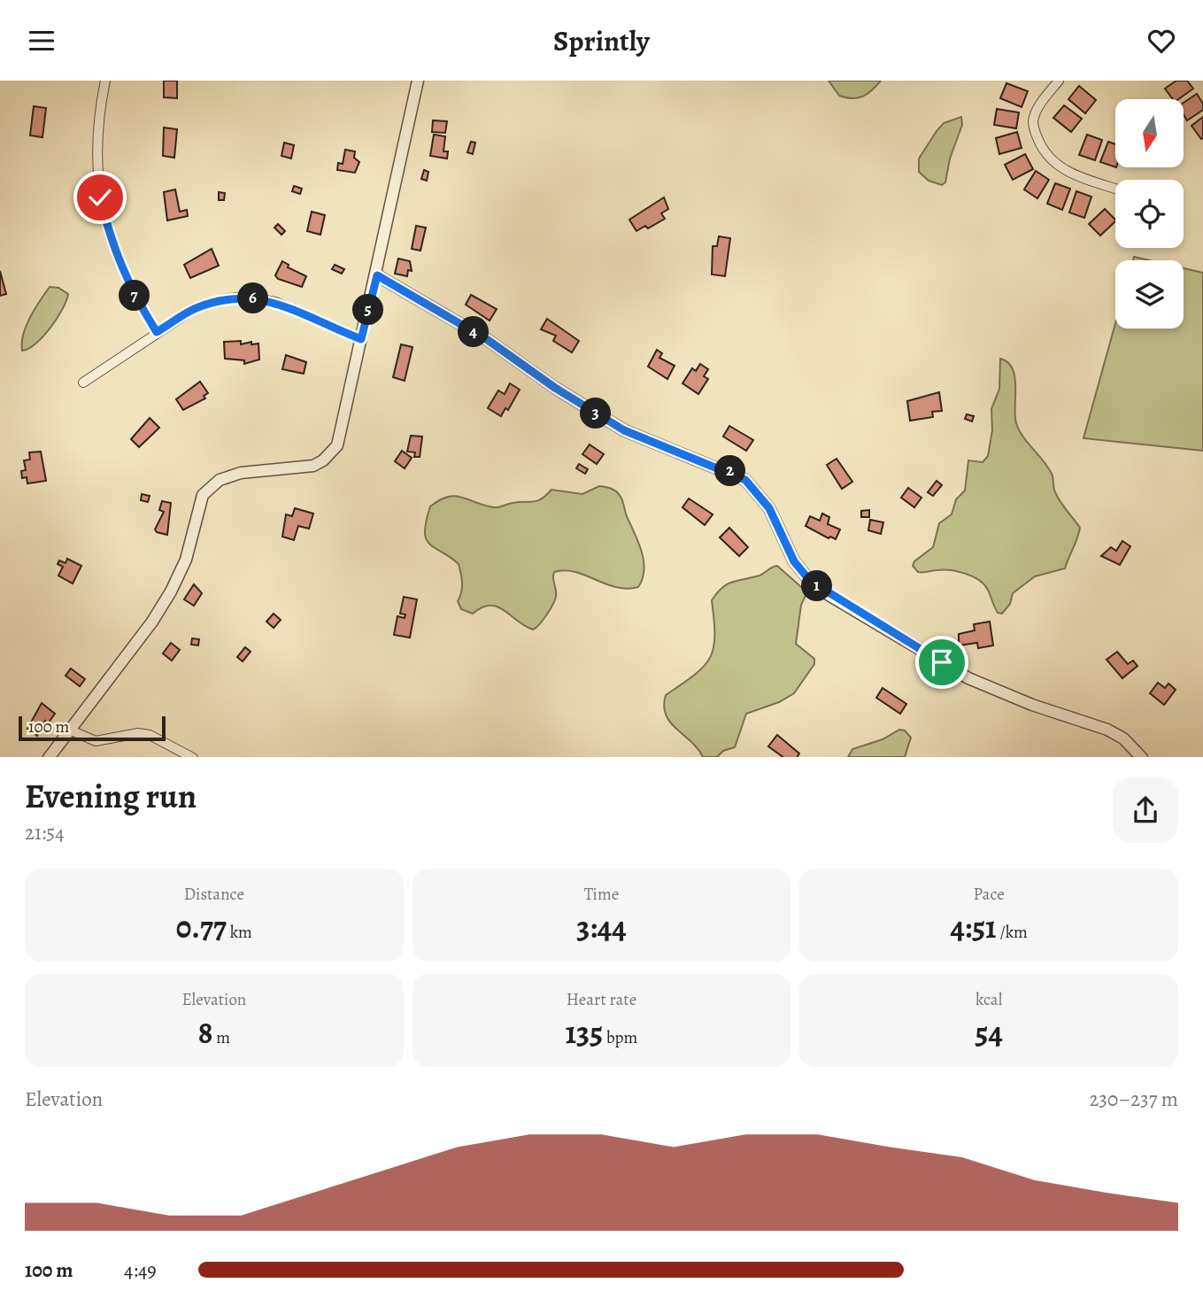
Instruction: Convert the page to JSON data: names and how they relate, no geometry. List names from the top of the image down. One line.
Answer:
{"scale_bar":"100 m","north":"bottom","page":{"header":"Sprintly","pins":["7","6","5","4","3","2","1"],"scale":"100 m","heading":["Evening run","21:54"],"stats":[["Distance","0.77 km"],["Time","3:44"],["Pace","4:51 /km"],["Elevation","8 m"],["Heart rate","135 bpm"],["kcal","54"]],"chart":["Elevation","230–237 m"],"list":[{"name":"100 m","note":"4:49"}]}}
